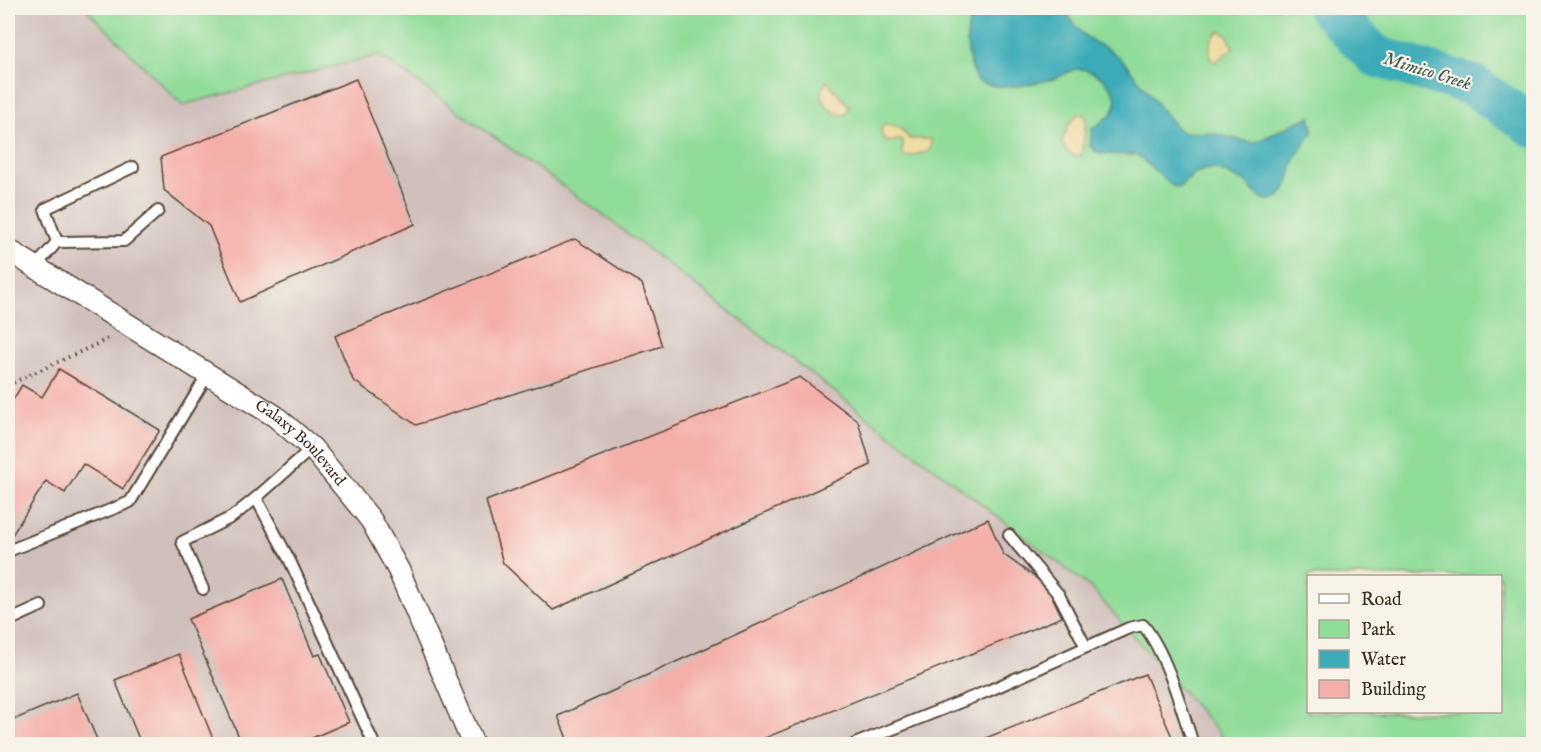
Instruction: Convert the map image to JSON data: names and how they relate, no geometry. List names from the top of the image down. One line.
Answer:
{"streets":{"street":["Galaxy Boulevard"]},"water":["Mimico Creek"],"legend":["Road","Park","Water","Building"]}
